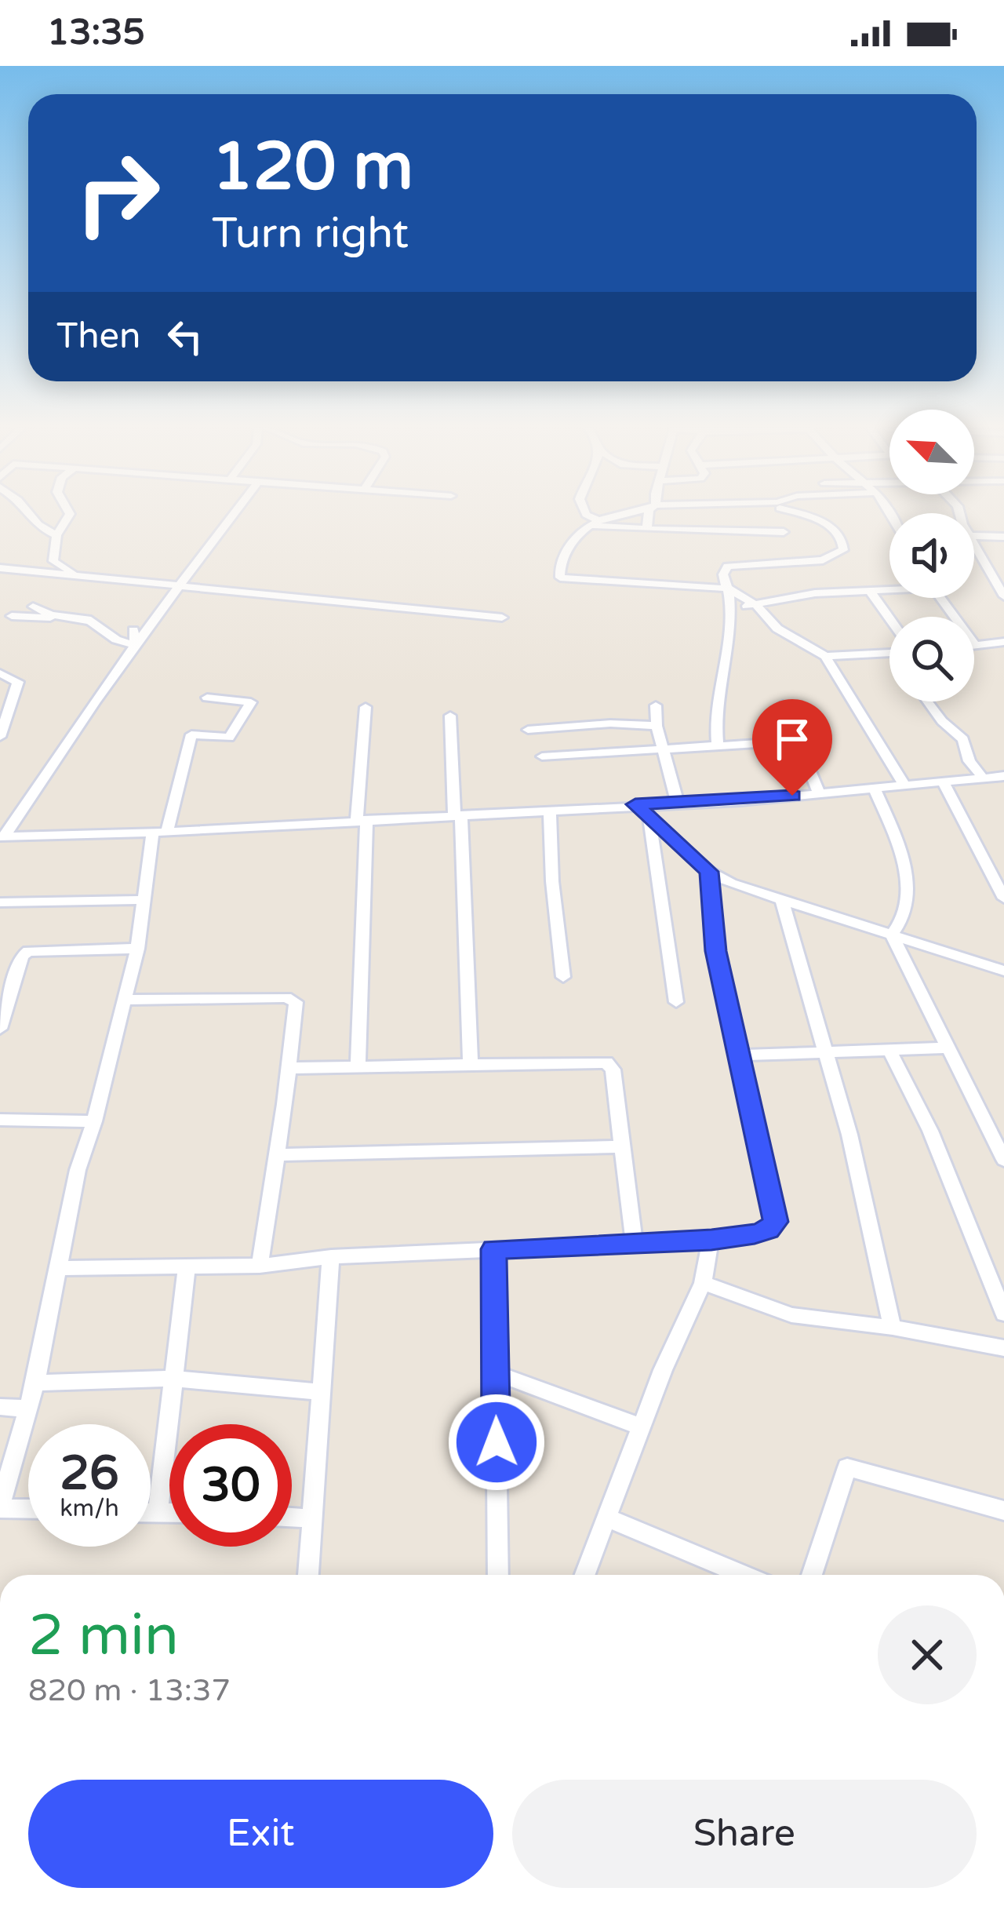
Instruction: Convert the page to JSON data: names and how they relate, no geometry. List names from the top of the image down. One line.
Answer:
{"north":"top left","page":{"status":"13:35","turn":["120 m","Turn right"],"then":"Then","speed":"26 km/h","limit":"30","heading":["2 min","820 m · 13:37"],"buttons":["Exit","Share"]}}
